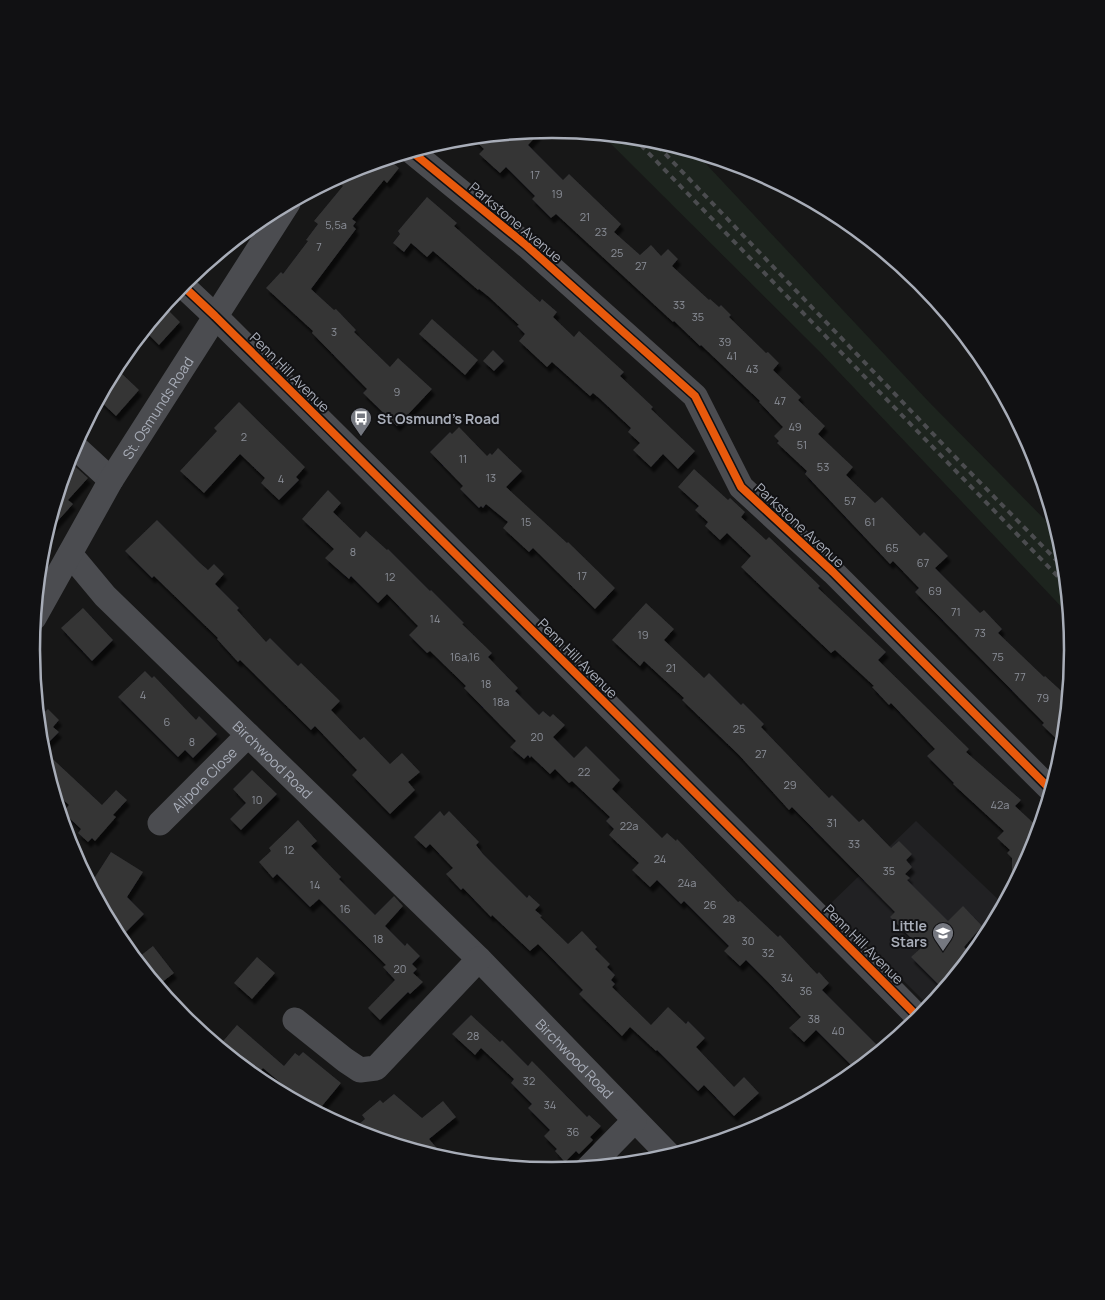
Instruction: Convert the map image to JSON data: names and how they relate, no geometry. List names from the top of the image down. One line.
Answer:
{"streets":{"street":["Parkstone Avenue","Penn Hill Avenue","St. Osmunds Road","Birchwood Road","Alipore Close"]},"crossings":[["Penn Hill Avenue","St. Osmunds Road"],["St. Osmunds Road","Birchwood Road"],["Birchwood Road","Alipore Close"]],"places":{"bus stop":["St Osmund's Road"],"school or university":["Little Stars"]},"house_numbers":["17","19","21","5,5a","23","7","25","27","33","35","3","39","41","43","9","47","49","2","51","11","53","13","4","57","15","61","65","8","67","17","12","69","71","14","73","19","16a,16","75","21","77","18","4","79","18a","6","25","20","8","27","22","29","10","42a","31","22a","33","12","24","35","24a","14","26","16","28","18","30","32","20","34","36","38","40","28","32","34","36"]}
